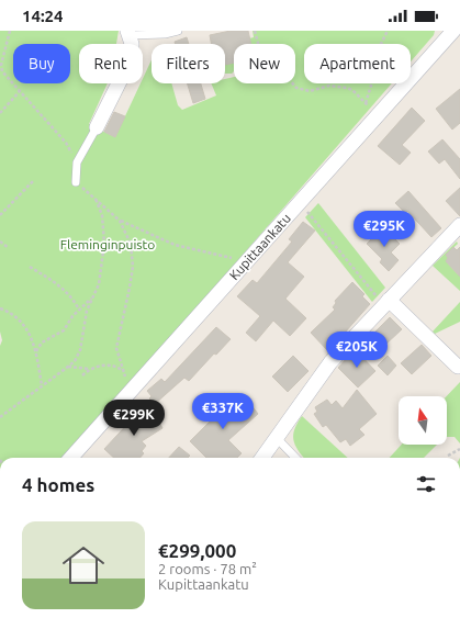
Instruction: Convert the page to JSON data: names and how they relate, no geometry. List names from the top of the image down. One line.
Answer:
{"streets":{"street":["Kupittaankatu"]},"parks":["Fleminginpuisto"],"north":"top","page":{"status":"14:24","chip":["Buy","Rent","Filters","New","Apartment"],"price":["€295K","€205K","€337K","€299K"],"heading":"4 homes","list":[{"name":"€299,000","note":"2 rooms · 78 m² · Kupittaankatu"}]}}
